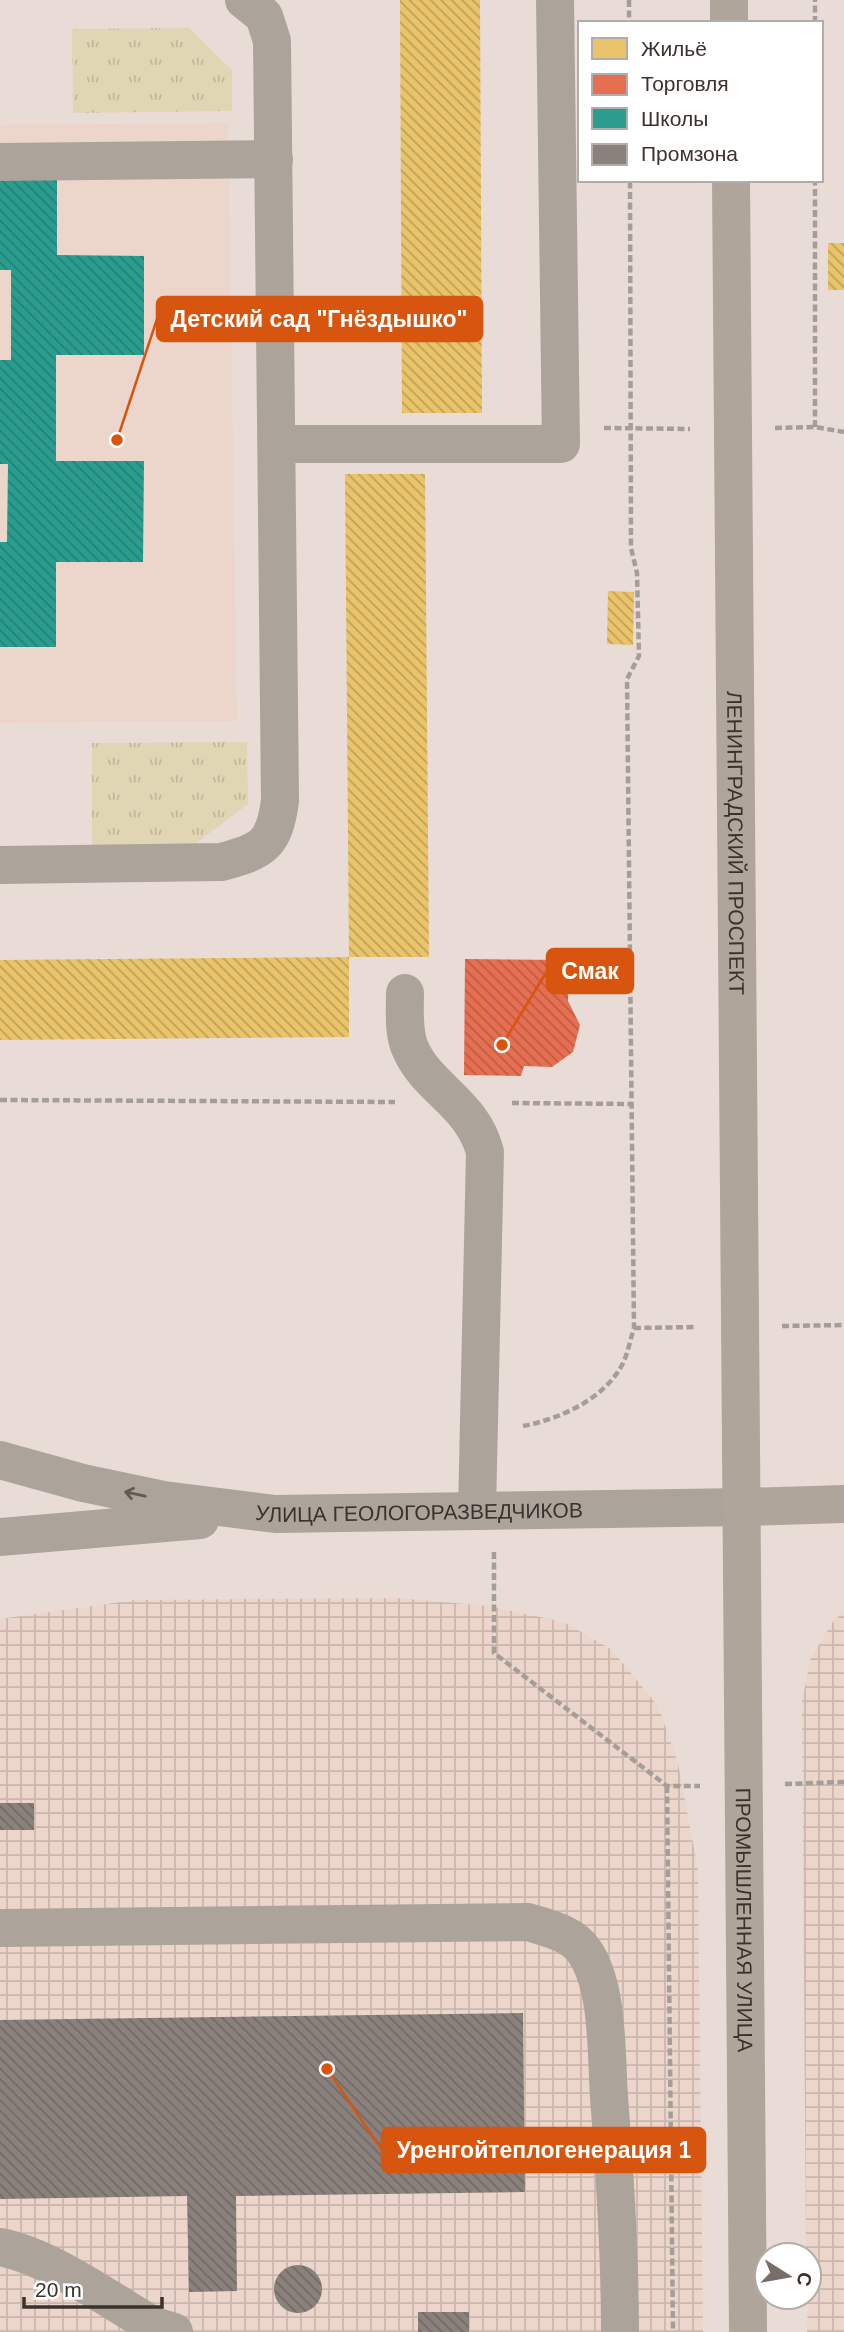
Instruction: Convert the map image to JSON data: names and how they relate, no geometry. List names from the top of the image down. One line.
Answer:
{"streets":{"main road":["ЛЕНИНГРАДСКИЙ ПРОСПЕКТ","УЛИЦА ГЕОЛОГОРАЗВЕДЧИКОВ","ПРОМЫШЛЕННАЯ УЛИЦА"]},"crossings":[["ЛЕНИНГРАДСКИЙ ПРОСПЕКТ","УЛИЦА ГЕОЛОГОРАЗВЕДЧИКОВ"],["ЛЕНИНГРАДСКИЙ ПРОСПЕКТ","ПРОМЫШЛЕННАЯ УЛИЦА"],["УЛИЦА ГЕОЛОГОРАЗВЕДЧИКОВ","ПРОМЫШЛЕННАЯ УЛИЦА"]],"places":["Детский сад \"Гнёздышко\"","Смак","Уренгойтеплогенерация 1"],"legend":["Жильё","Торговля","Школы","Промзона"],"scale_bar":"20 m","north":"right"}
